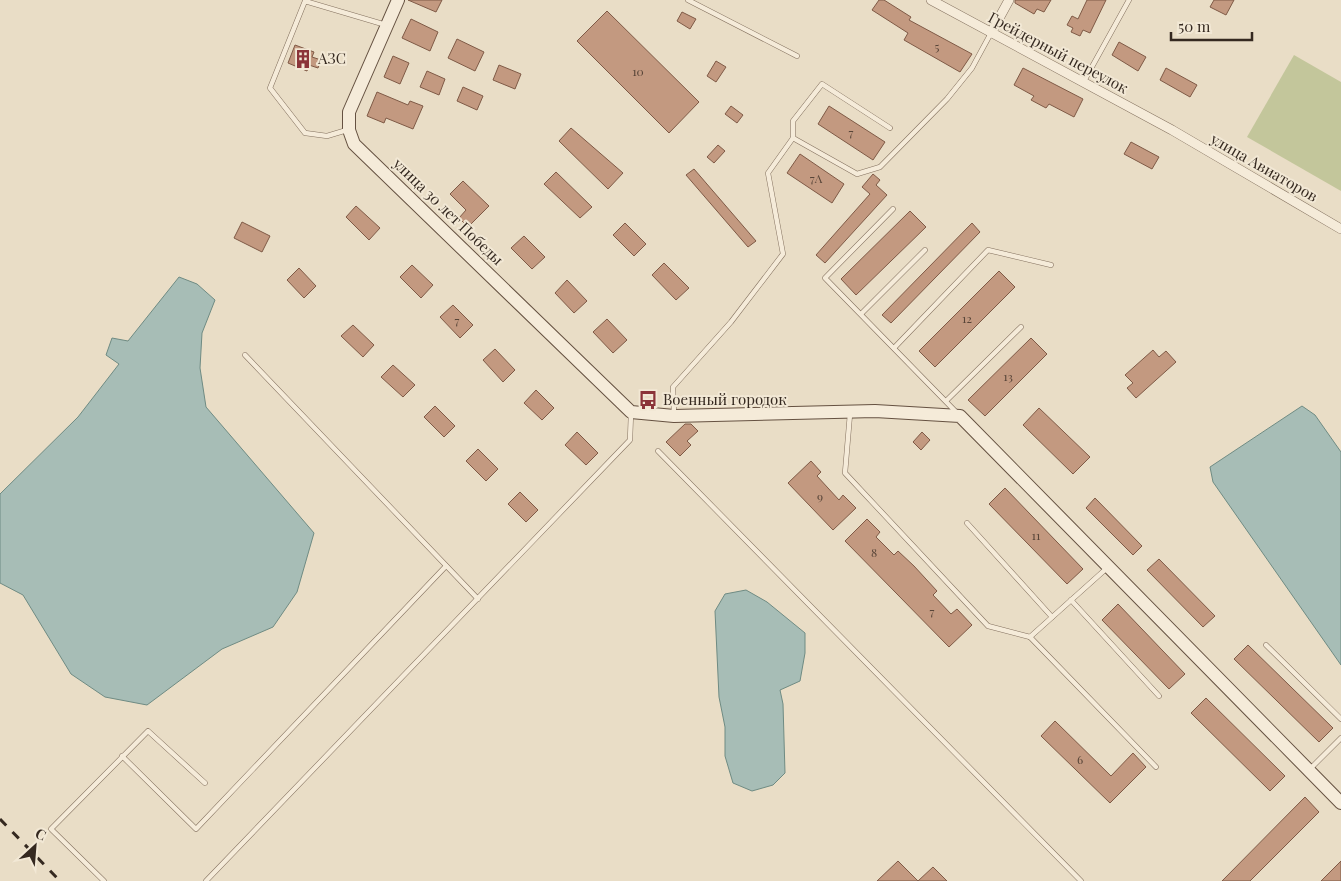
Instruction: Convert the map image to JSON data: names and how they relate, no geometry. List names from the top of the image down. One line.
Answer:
{"streets":{"street":["Грейдерный переулок","улица Авиаторов","улица 30 лет Победы"]},"crossings":[["Грейдерный переулок","улица Авиаторов"]],"places":{"building":["АЗС"],"bus stop":["Военный городок"]},"house_numbers":["5","10","7","7А","12","7","13","9","11","8","7","6"],"scale_bar":"50 m","north":"top right"}
